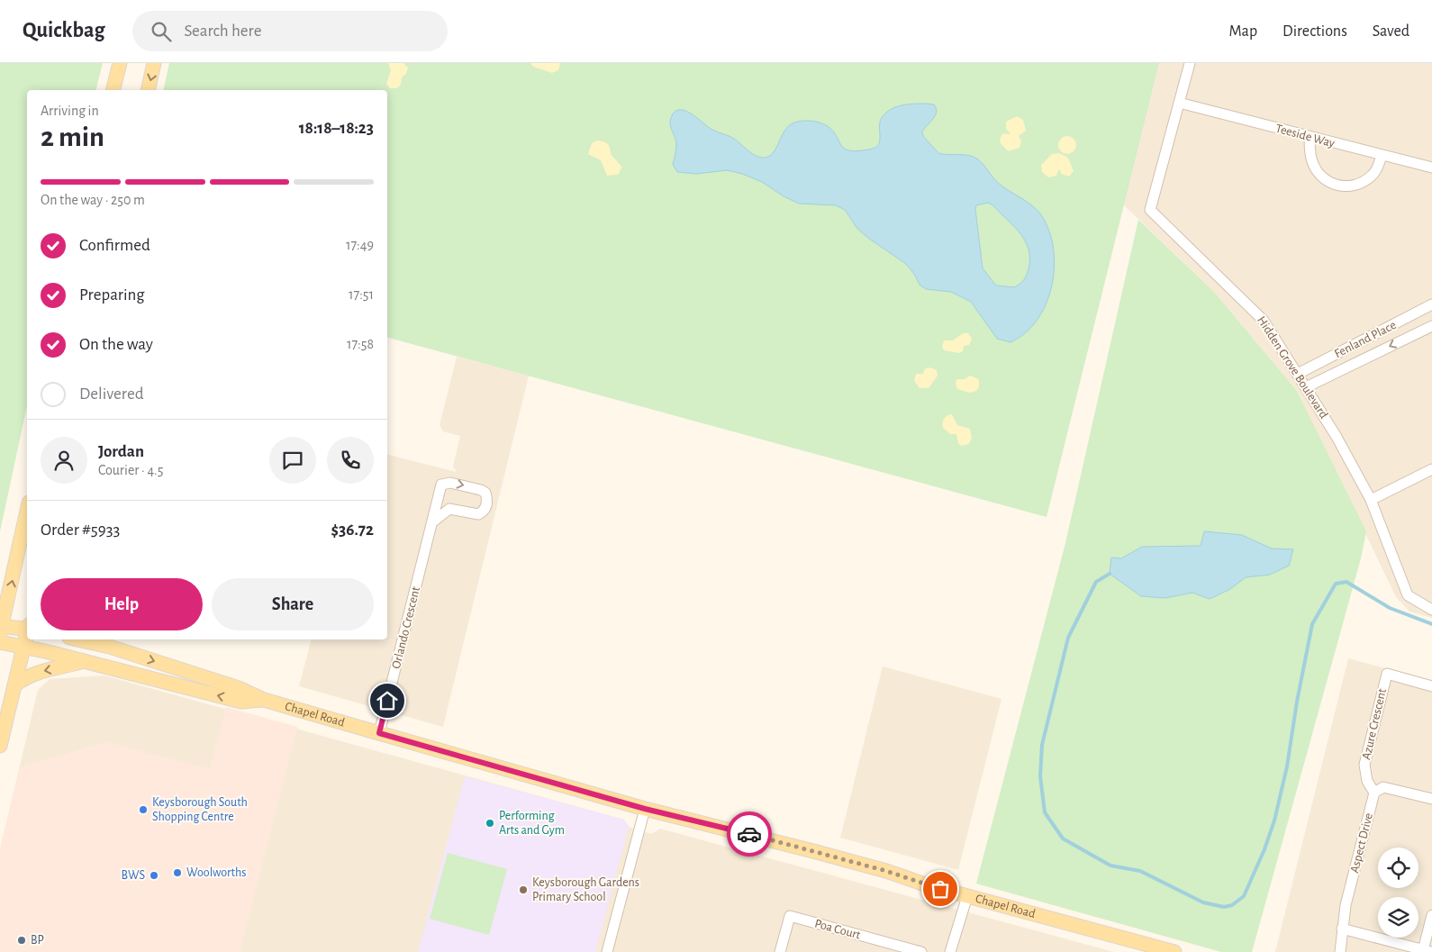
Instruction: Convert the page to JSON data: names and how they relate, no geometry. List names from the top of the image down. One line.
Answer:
{"streets":{"main road":["Chapel Road"],"street":["Teeside Way","Fenland Place","Hidden Grove Boulevard","Orlando Crescent","Azure Crescent","Aspect Drive","Poa Court"]},"crossings":[["Teeside Way","Hidden Grove Boulevard"],["Fenland Place","Hidden Grove Boulevard"],["Orlando Crescent","Chapel Road"],["Azure Crescent","Aspect Drive"]],"places":["Keysborough South Shopping Centre","Performing Arts and Gym","Woolworths","BWS","Keysborough Gardens Primary School","BP"],"page":{"header":"Quickbag","search":"Search here","nav":["Map","Directions","Saved"],"heading":["2 min","Arriving in","18:18–18:23"],"panel":["Jordan","Courier · 4.5","Order #5933","$36.72"],"bar":"On the way · 250 m","list":[["Confirmed","17:49"],["Preparing","17:51"],["On the way","17:58"],"Delivered"],"buttons":["Help","Share"]}}
